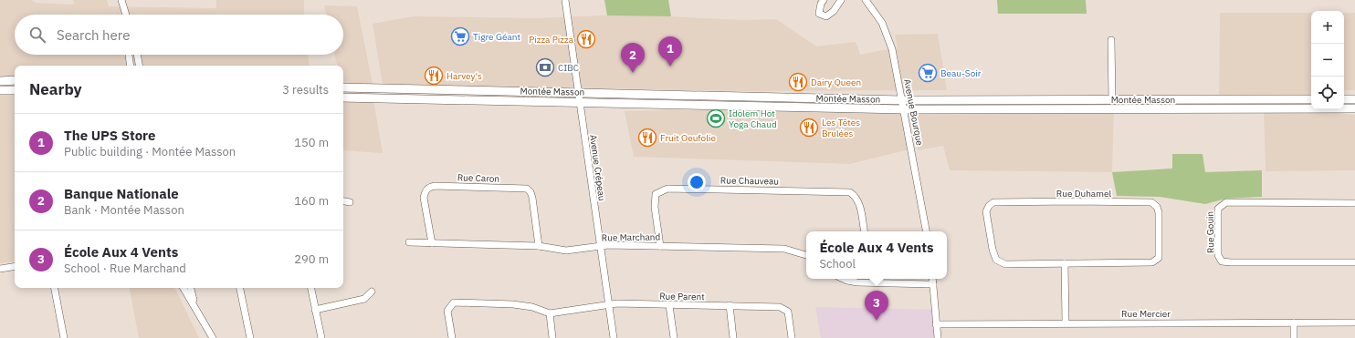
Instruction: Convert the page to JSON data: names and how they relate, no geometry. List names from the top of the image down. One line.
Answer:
{"streets":{"main road":["Montée Masson"],"street":["Avenue Bourque","Avenue Crépeau","Rue Caron","Rue Chauveau","Rue Duhamel","Rue Gouin","Rue Marchand","Rue Parent","Rue Mercier"]},"crossings":[["Montée Masson","Avenue Bourque"],["Montée Masson","Avenue Crépeau"],["Avenue Crépeau","Rue Marchand"],["Avenue Crépeau","Rue Parent"],["Rue Caron","Rue Marchand"],["Rue Chauveau","Rue Marchand"]],"places":{"supermarket":["Tigre Géant","Beau-Soir"],"restaurant":["Pizza Pizza","Harvey's","Dairy Queen","Les Têtes Brulées","Fruit Oeufolie"],"bank":["CIBC"],"sports":["Idolem Hot Yoga Chaud"]},"page":{"map_buttons":["+","−"],"search":"Search here","pins":["1","2","3"],"heading":["Nearby","3 results"],"list":[{"mark":"1","name":"The UPS Store","note":"Public building · Montée Masson","value":"150 m"},{"mark":"2","name":"Banque Nationale","note":"Bank · Montée Masson","value":"160 m"},{"mark":"3","name":"École Aux 4 Vents","note":"School · Rue Marchand","value":"290 m"}],"popup":["École Aux 4 Vents","School"]}}
